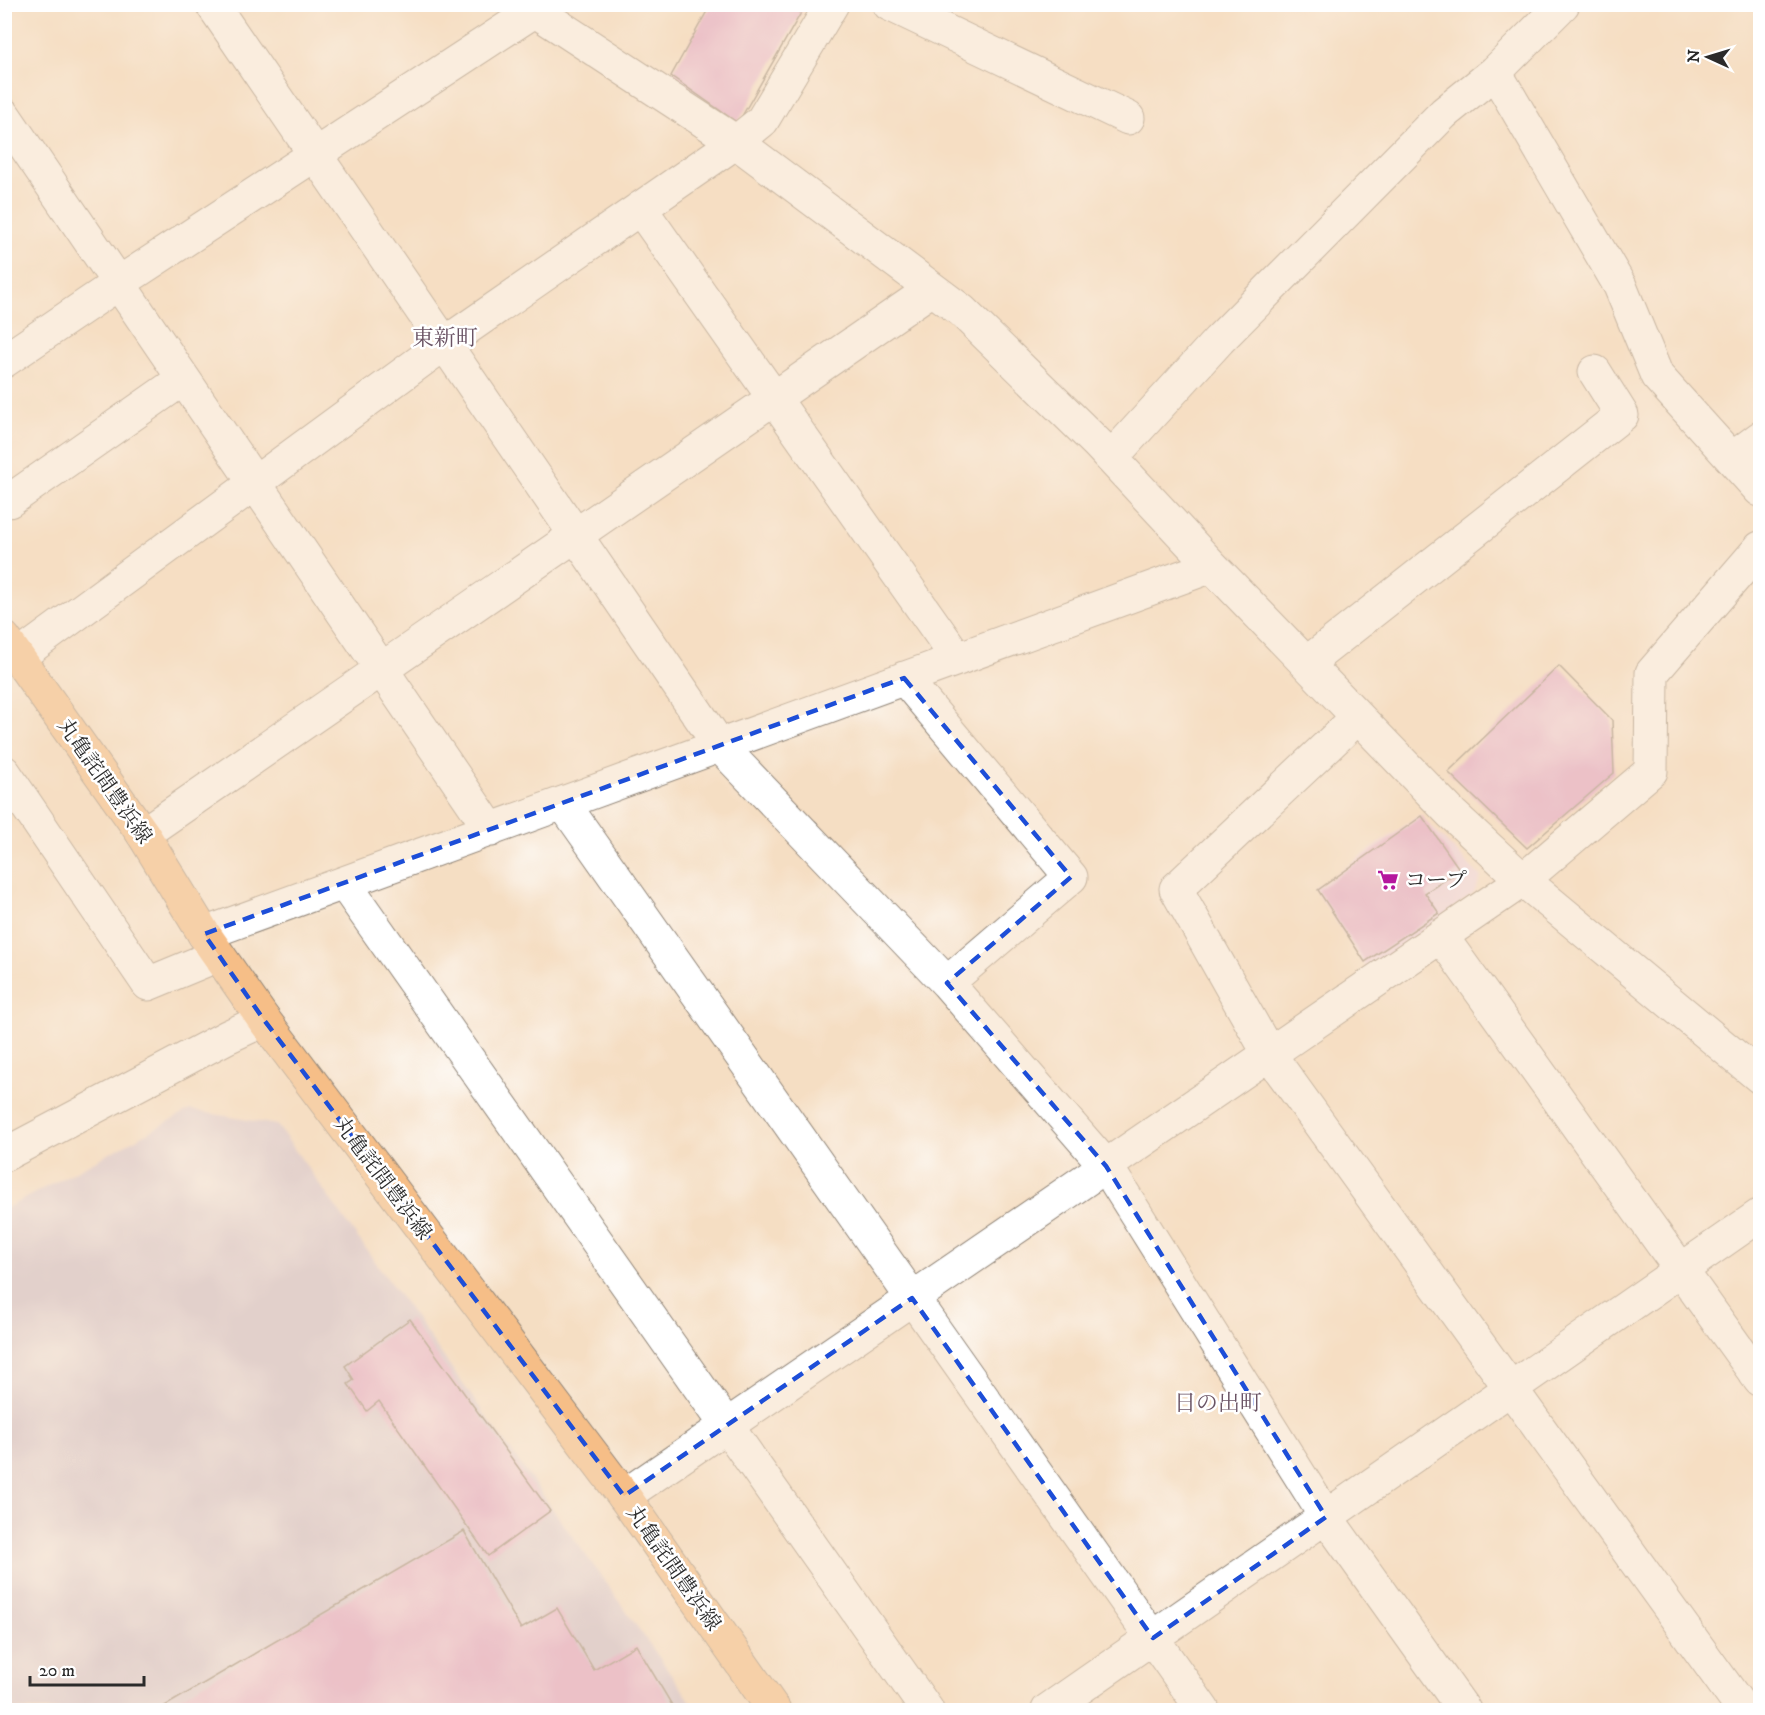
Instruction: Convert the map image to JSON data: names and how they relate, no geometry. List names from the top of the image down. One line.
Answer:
{"streets":{"main road":["丸亀詫間豊浜線"]},"districts":["東新町","日の出町"],"places":{"supermarket":["コープ"]},"scale_bar":"20 m","north":"left"}
